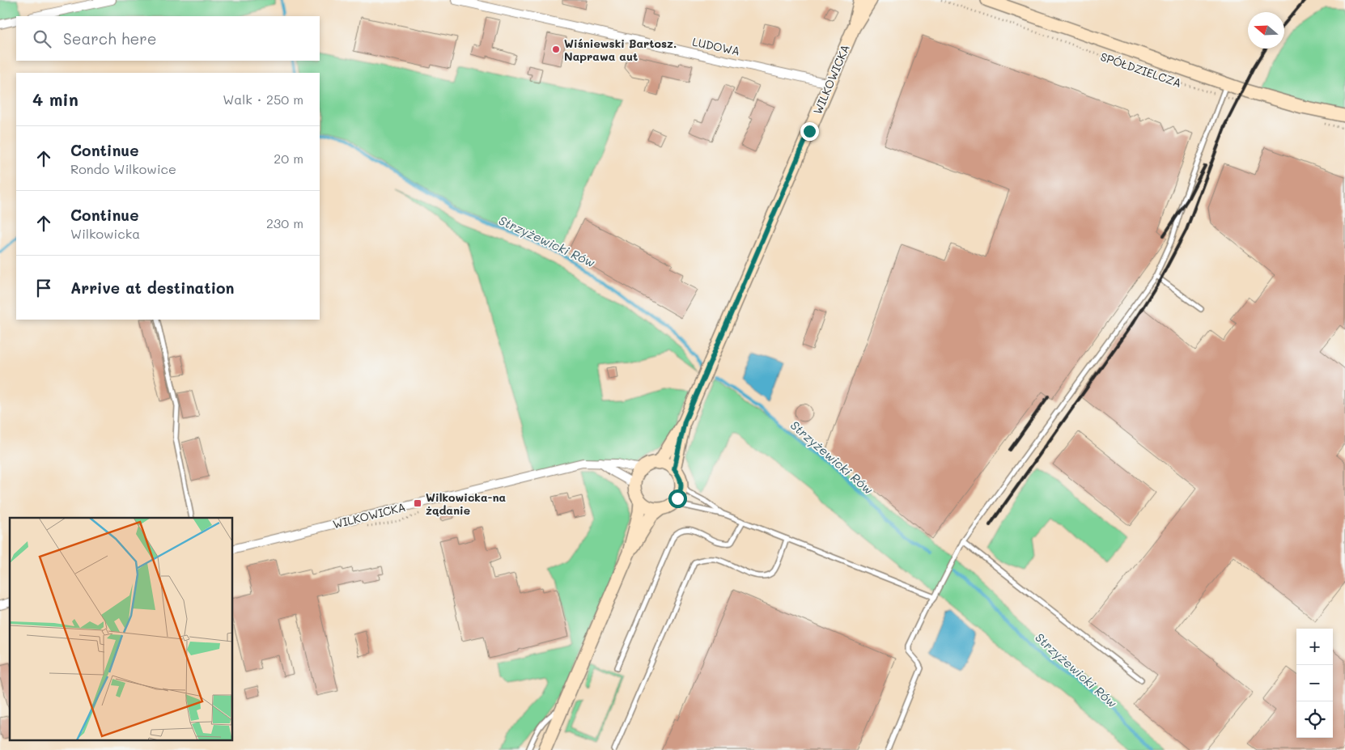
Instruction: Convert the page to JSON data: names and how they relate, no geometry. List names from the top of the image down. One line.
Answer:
{"streets":{"main road":["SPÓŁDZIELCZA","WILKOWICKA"],"street":["LUDOWA"]},"crossings":[["LUDOWA","WILKOWICKA"]],"water":["Strzyżewicki Rów"],"places":{"other":["Wiśniewski Bartosz. Naprawa aut"],"transit":["Wilkowicka-na żądanie"]},"north":"left","page":{"search":"Search here","heading":["4 min","Walk · 250 m"],"list":[["Continue","Rondo Wilkowice","20 m"],["Continue","Wilkowicka","230 m"],"Arrive at destination"],"map_buttons":["+","−"]}}
